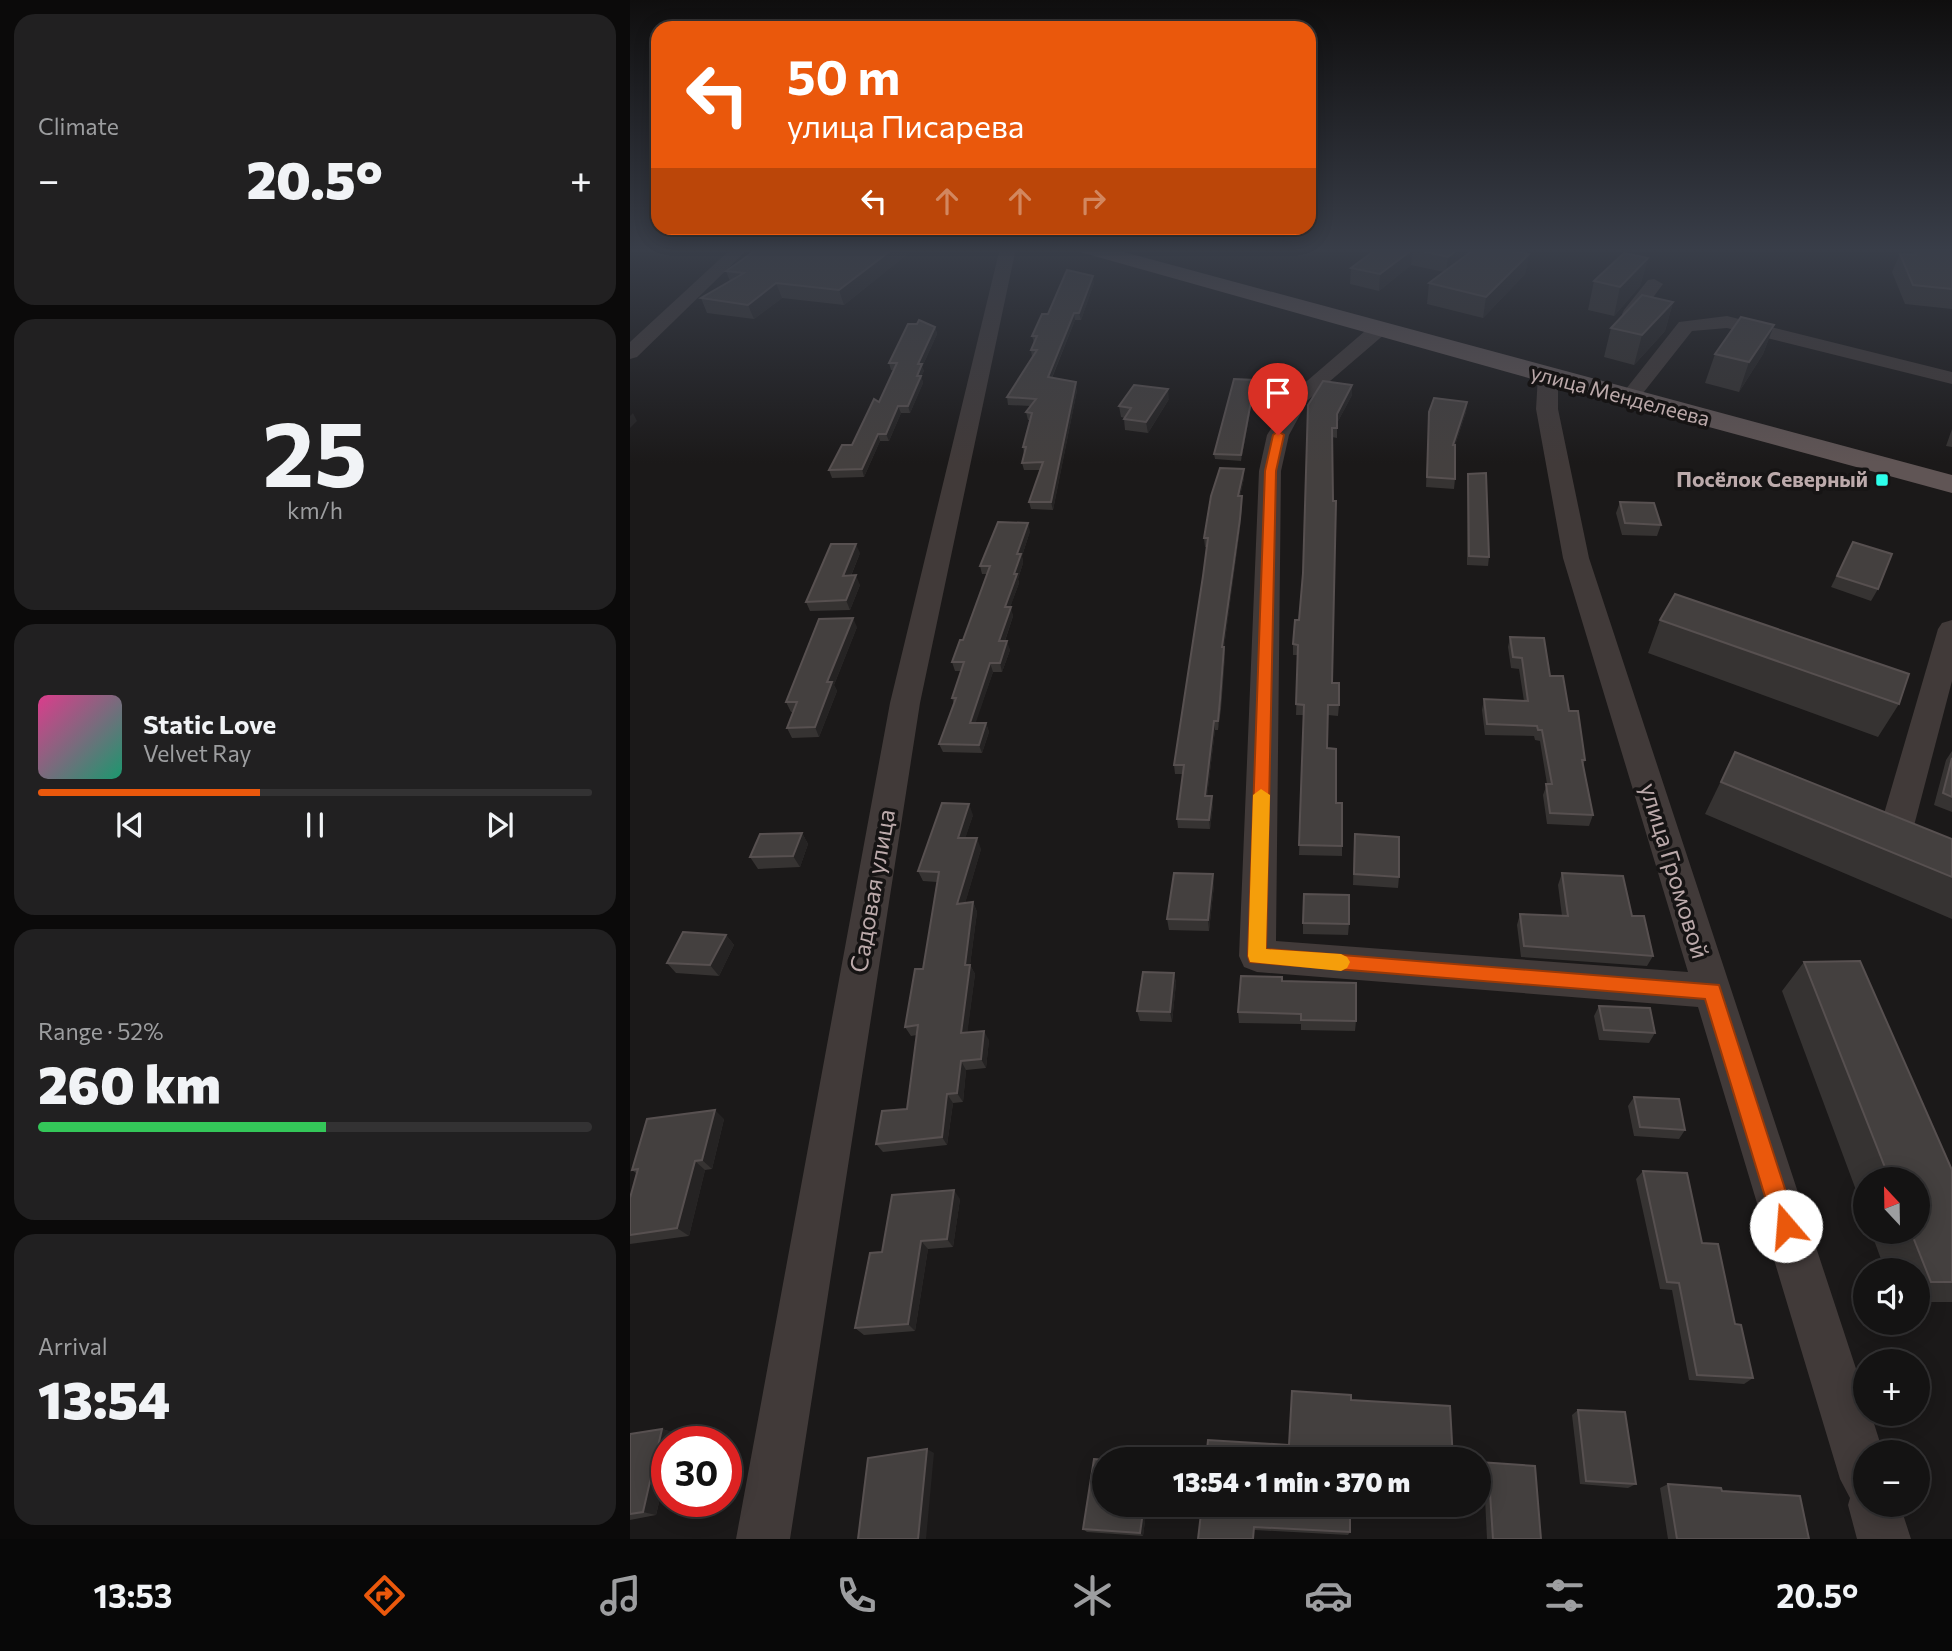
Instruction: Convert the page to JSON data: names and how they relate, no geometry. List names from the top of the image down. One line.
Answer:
{"streets":{"main road":["улица Менделеева"],"street":["улица Громовой","Садовая улица"]},"crossings":[["улица Менделеева","улица Громовой"]],"places":{"transit":["Посёлок Северный"]},"north":"top","page":{"tile":["Climate",["25","km/h"],["Range · 52%","260 km"],["Arrival","13:54"]],"turn":["50 m","улица Писарева"],"heat":["−","20.5°","+"],"song":["Static Love","Velvet Ray"],"map_buttons":["+","−"],"limit":"30","trip":"13:54 · 1 min · 370 m","tabs":["13:53","20.5°"]}}
